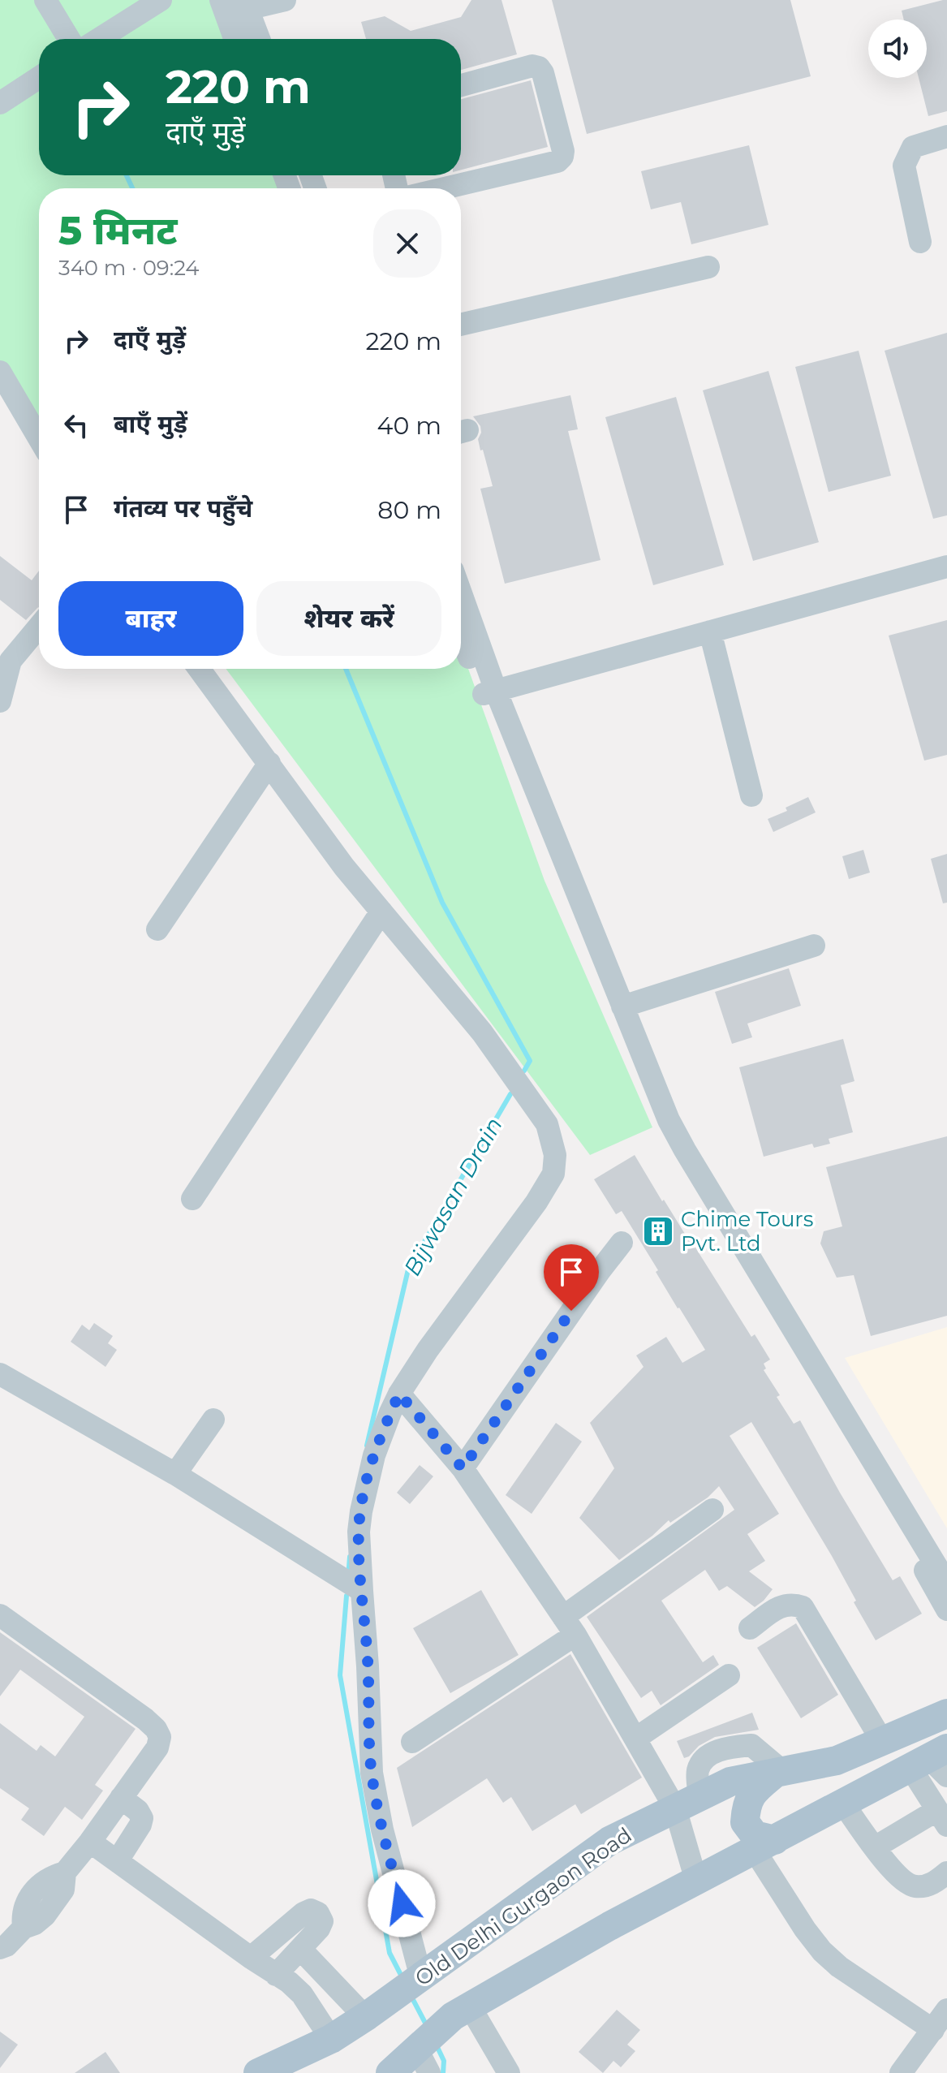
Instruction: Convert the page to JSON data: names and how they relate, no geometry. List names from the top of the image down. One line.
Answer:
{"streets":{"main road":["Old Delhi Gurgaon Road"]},"water":["Bijwasan Drain"],"places":{"building":["Chime Tours Pvt. Ltd"]},"page":{"turn":["220 m","दाएँ मुड़ें"],"heading":["5 मिनट","340 m · 09:24"],"list":[{"name":"दाएँ मुड़ें","value":"220 m"},{"name":"बाएँ मुड़ें","value":"40 m"},{"name":"गंतव्य पर पहुँचे","value":"80 m"}],"buttons":["बाहर","शेयर करें"]}}
